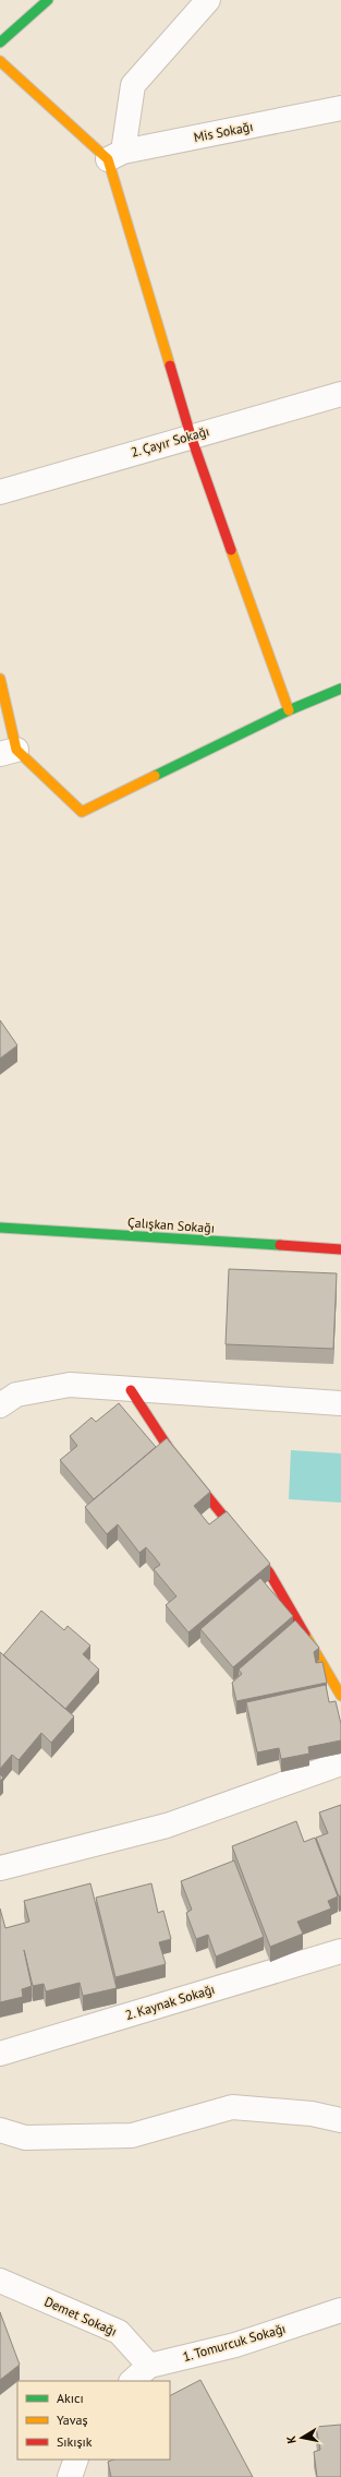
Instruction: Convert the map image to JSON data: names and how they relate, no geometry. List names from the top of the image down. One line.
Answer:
{"streets":{"street":["Mis Sokağı","2. Çayır Sokağı","Çalışkan Sokağı","2. Kaynak Sokağı","Demet Sokağı","1. Tomurcuk Sokağı"]},"crossings":[["Demet Sokağı","1. Tomurcuk Sokağı"]],"legend":["Akıcı","Yavaş","Sıkışık"],"north":"left"}
